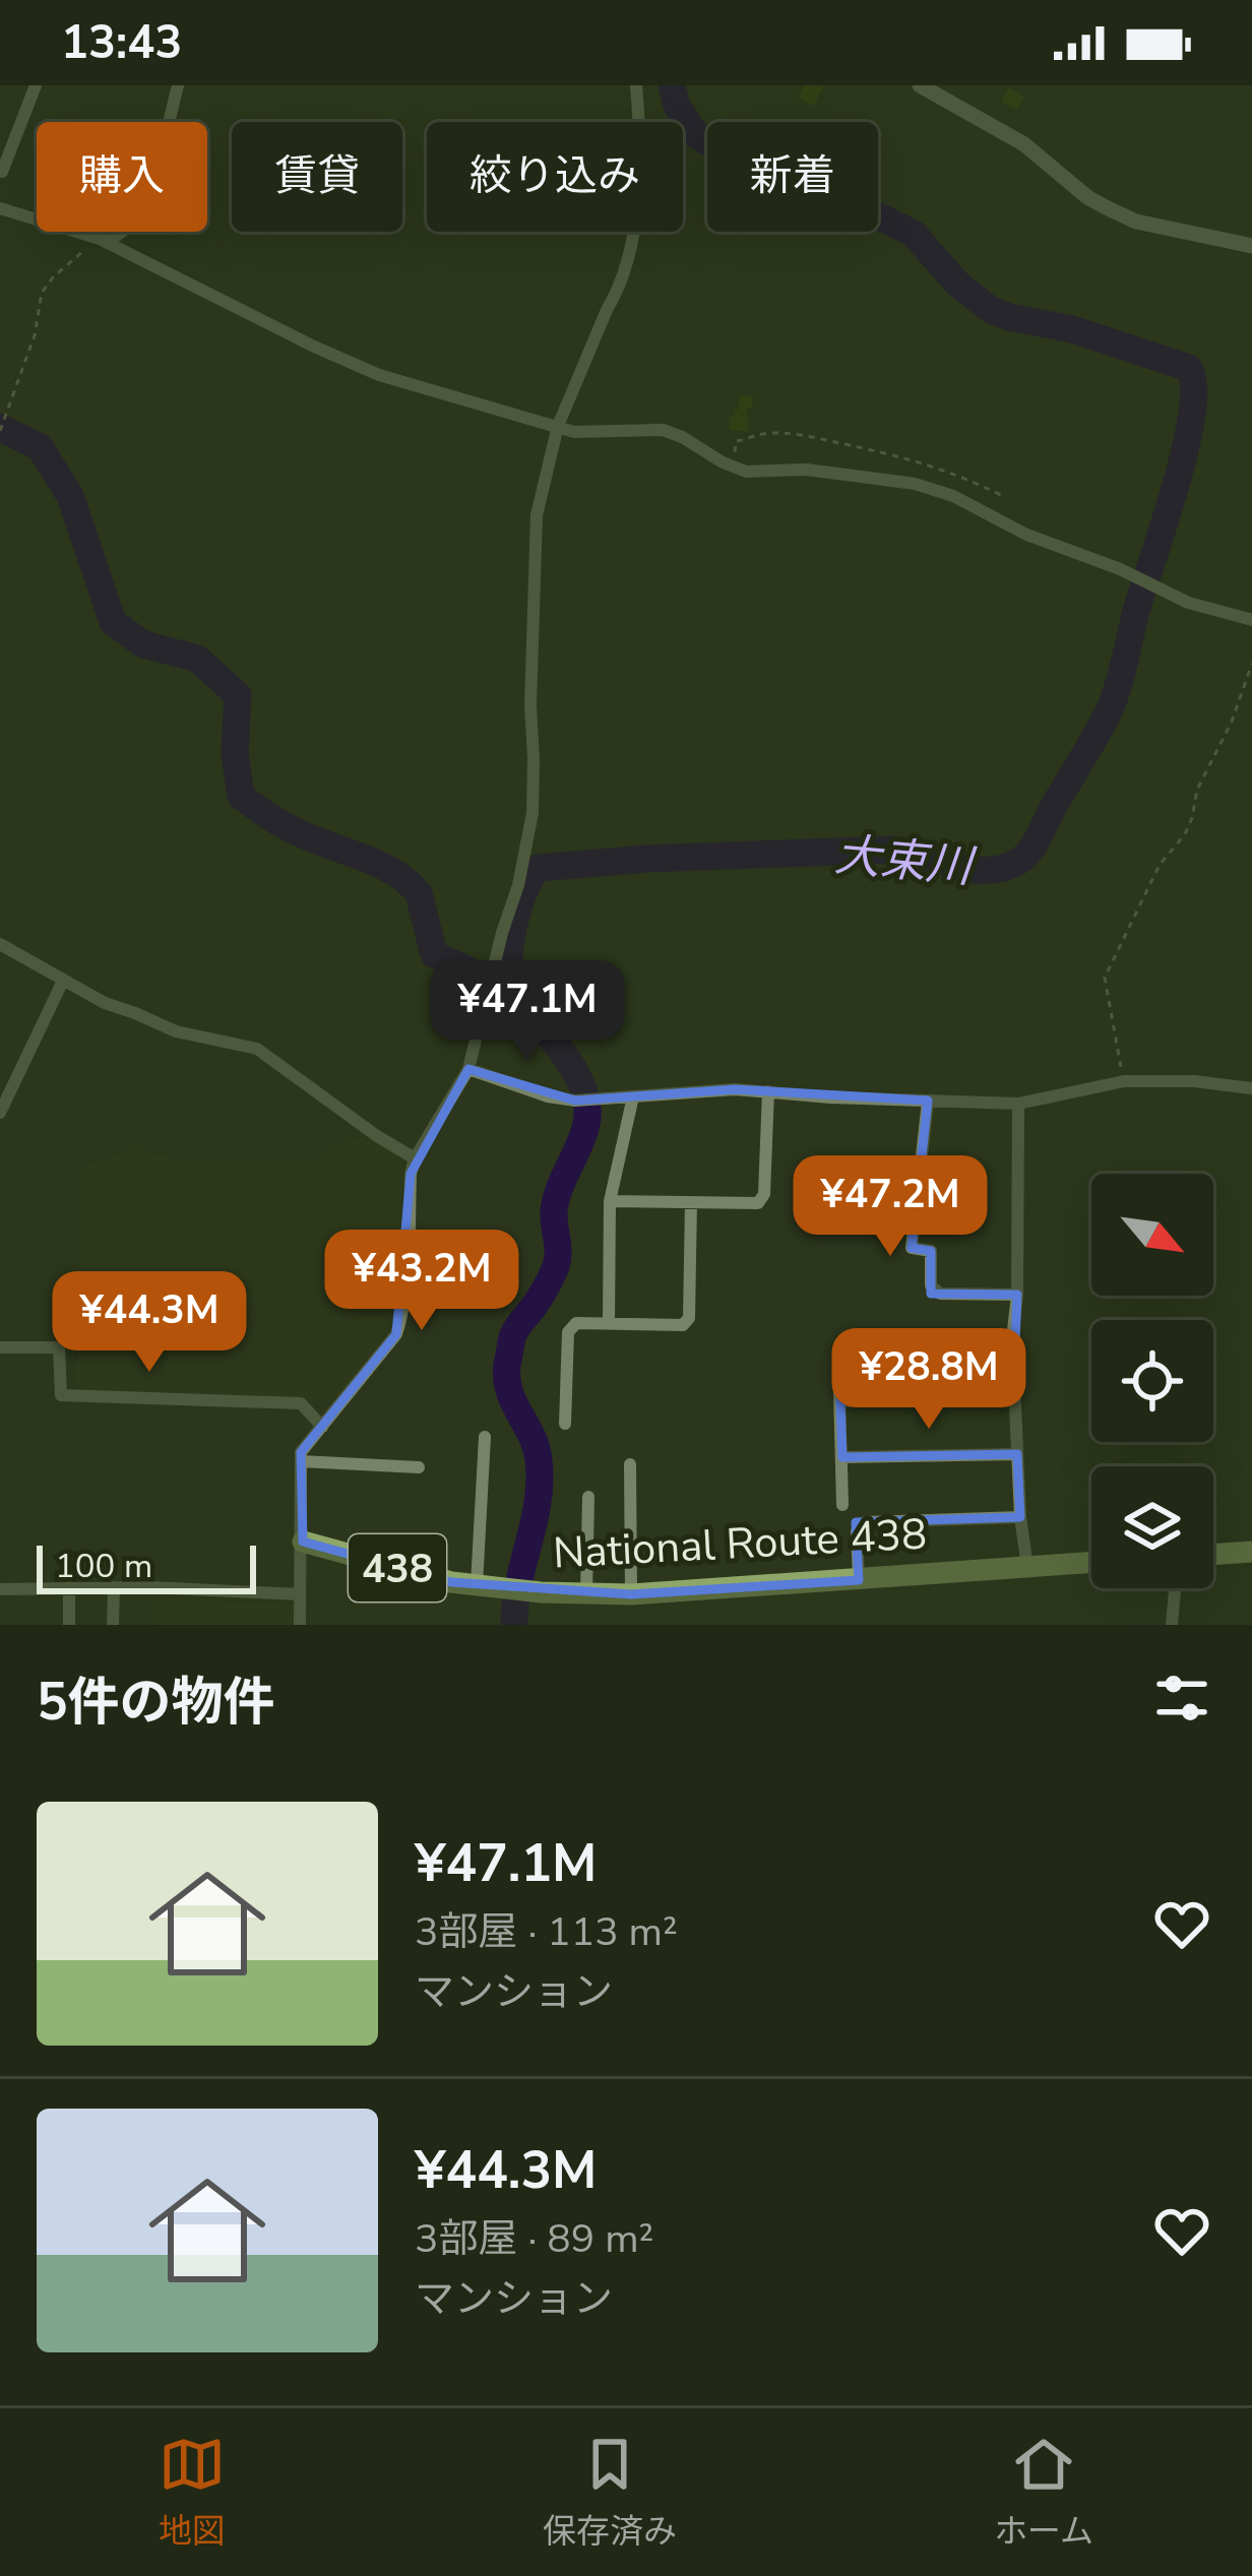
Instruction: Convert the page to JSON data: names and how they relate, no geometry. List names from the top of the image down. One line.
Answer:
{"streets":{"highway":["National Route 438","438"]},"water":["大束川"],"scale_bar":"100 m","north":"bottom right","page":{"status":"13:43","chip":["購入","賃貸","絞り込み","新着"],"price":["¥47.1M","¥47.2M","¥43.2M","¥44.3M","¥28.8M"],"scale":"100 m","heading":"5件の物件","list":[{"name":"¥47.1M","note":"3部屋 · 113 m² · マンション"},{"name":"¥44.3M","note":"3部屋 · 89 m² · マンション"}],"tabs":["地図","保存済み","ホーム"]}}
